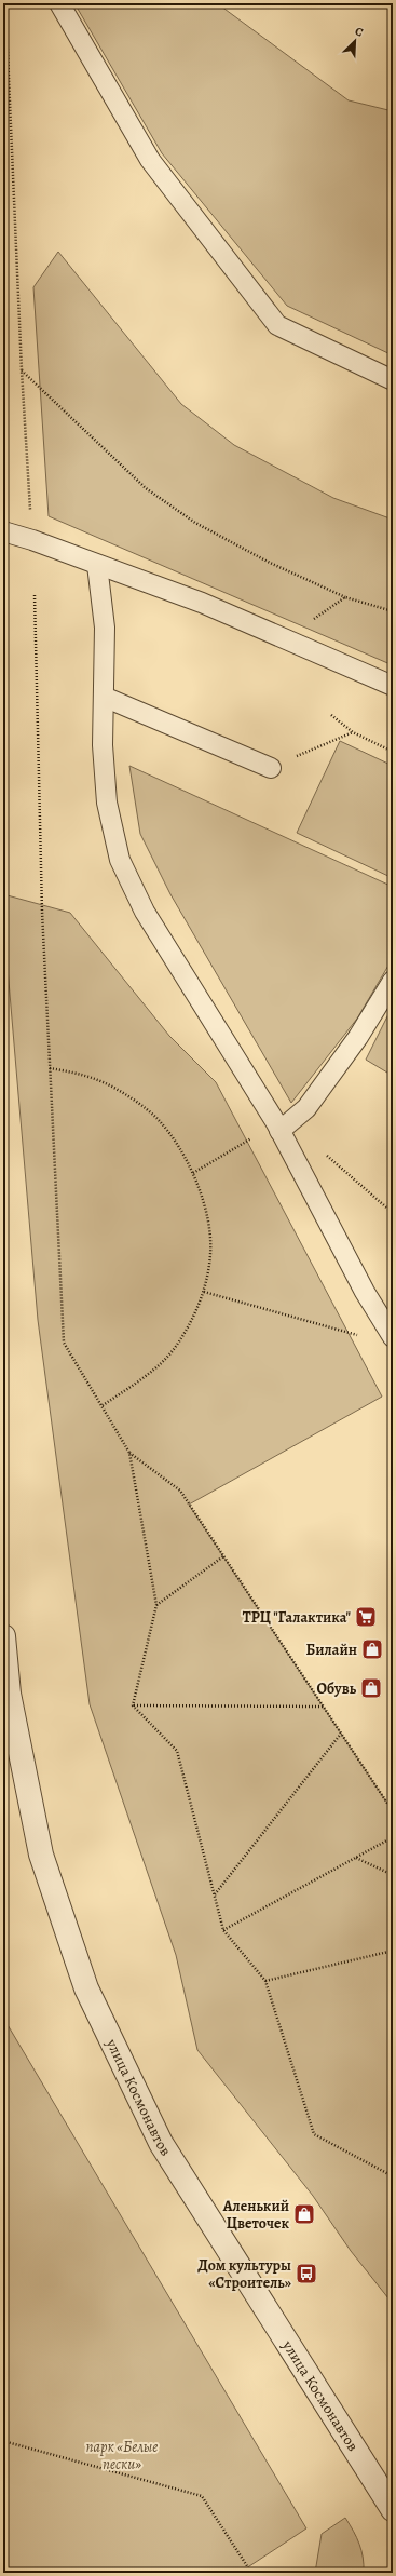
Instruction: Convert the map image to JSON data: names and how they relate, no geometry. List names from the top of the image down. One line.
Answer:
{"streets":{"street":["улица Космонавтов"]},"parks":["парк «Белые пески»"],"places":{"supermarket":["ТРЦ \"Галактика\""],"shop":["Билайн","Обувь","Аленький Цветочек"],"bus stop":["Дом культуры «Строитель»"]},"north":"top right"}
